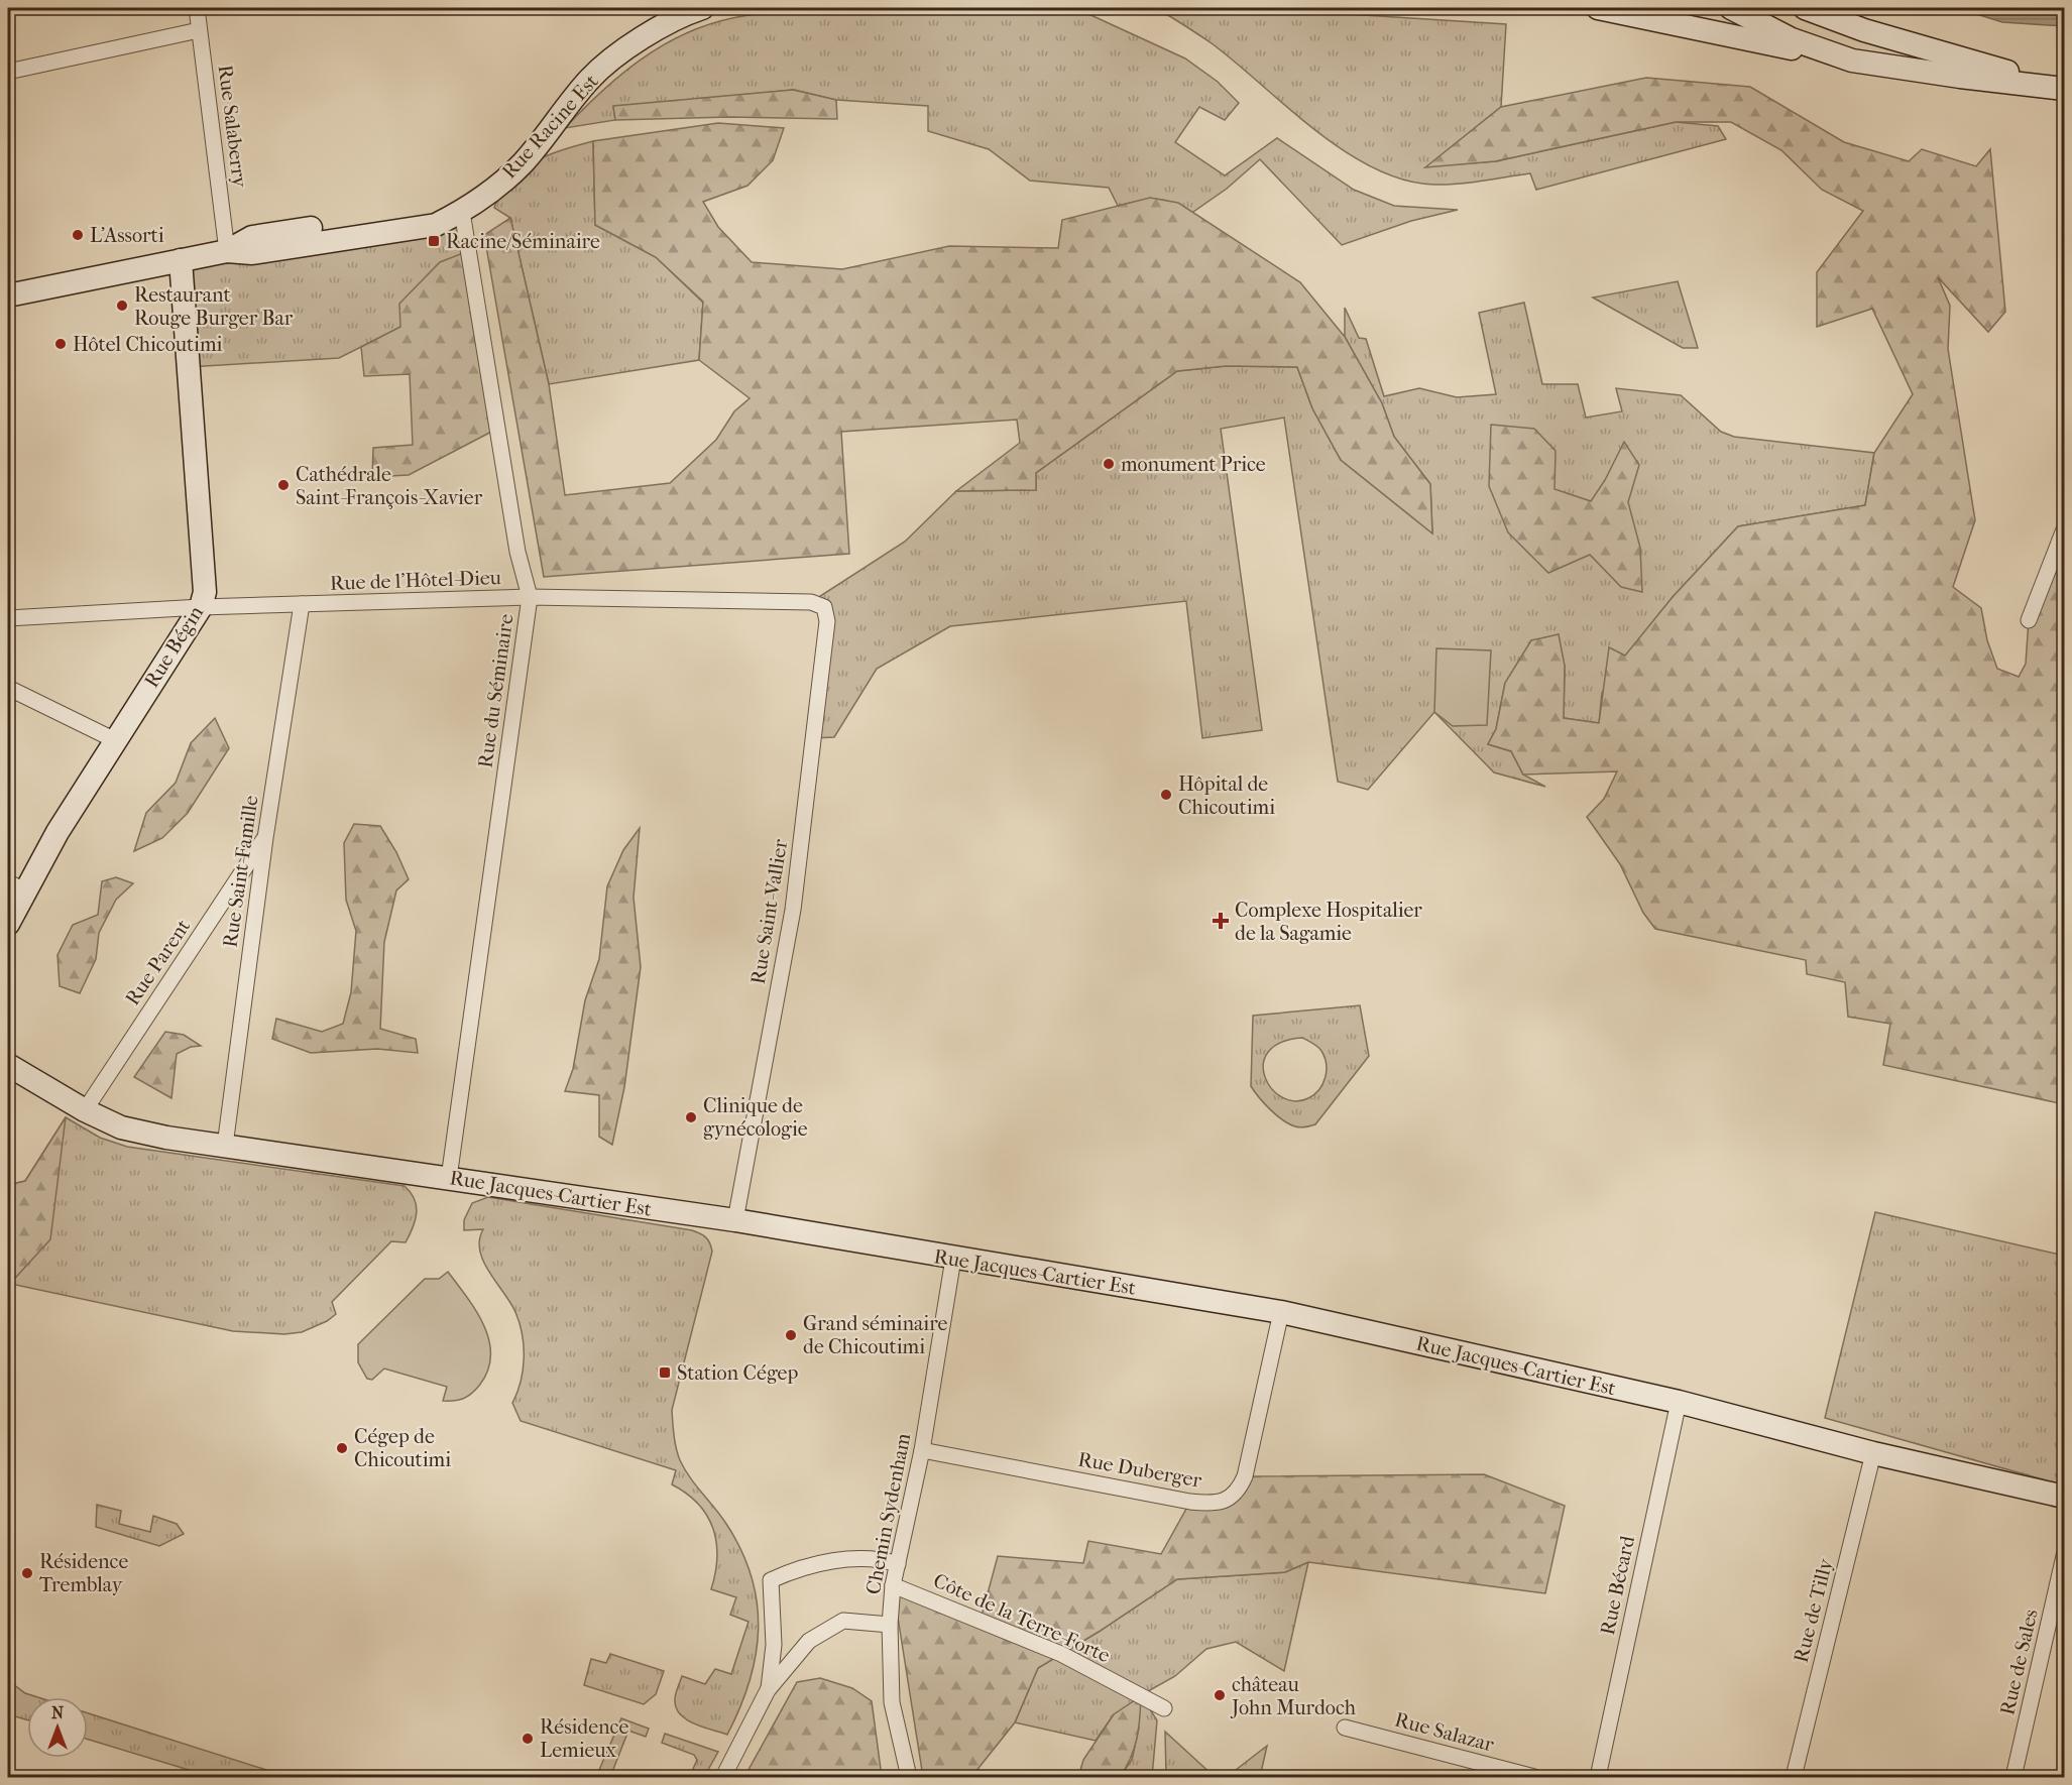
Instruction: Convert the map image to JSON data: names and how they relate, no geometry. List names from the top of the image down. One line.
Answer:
{"streets":{"main road":["Rue Racine Est","Rue Bégin","Rue Jacques-Cartier Est"],"street":["Rue Salaberry","Rue de l'Hôtel-Dieu","Rue du Séminaire","Rue Saint-Famille","Rue Saint-Vallier","Rue Parent","Rue Duberger","Chemin Sydenham","Rue Bécard","Rue de Tilly","Côte de la Terre-Forte","Rue de Sales","Rue Salazar"]},"crossings":[["Rue Salaberry","Rue Racine Est"],["Rue Racine Est","Rue Bégin"],["Rue Racine Est","Rue du Séminaire"],["Rue de l'Hôtel-Dieu","Rue Bégin"],["Rue de l'Hôtel-Dieu","Rue du Séminaire"],["Rue de l'Hôtel-Dieu","Rue Saint-Famille"],["Rue de l'Hôtel-Dieu","Rue Saint-Vallier"],["Rue du Séminaire","Rue Jacques-Cartier Est"],["Rue Saint-Famille","Rue Parent"],["Rue Saint-Famille","Rue Jacques-Cartier Est"],["Rue Saint-Vallier","Rue Jacques-Cartier Est"],["Rue Parent","Rue Jacques-Cartier Est"],["Rue Jacques-Cartier Est","Rue Duberger"],["Rue Jacques-Cartier Est","Chemin Sydenham"],["Rue Jacques-Cartier Est","Rue Bécard"],["Rue Jacques-Cartier Est","Rue de Tilly"],["Rue Duberger","Chemin Sydenham"],["Chemin Sydenham","Côte de la Terre-Forte"]],"places":{"other":["L'Assorti","Restaurant Rouge Burger Bar","Hôtel Chicoutimi","monument Price","Cathédrale Saint-François-Xavier","Hôpital de Chicoutimi","Clinique de gynécologie","Grand séminaire de Chicoutimi","Cégep de Chicoutimi","Résidence Tremblay","château John Murdoch","Résidence Lemieux"],"transit":["Racine/Séminaire","Station Cégep"],"health":["Complexe Hospitalier de la Sagamie"]},"north":"top"}
